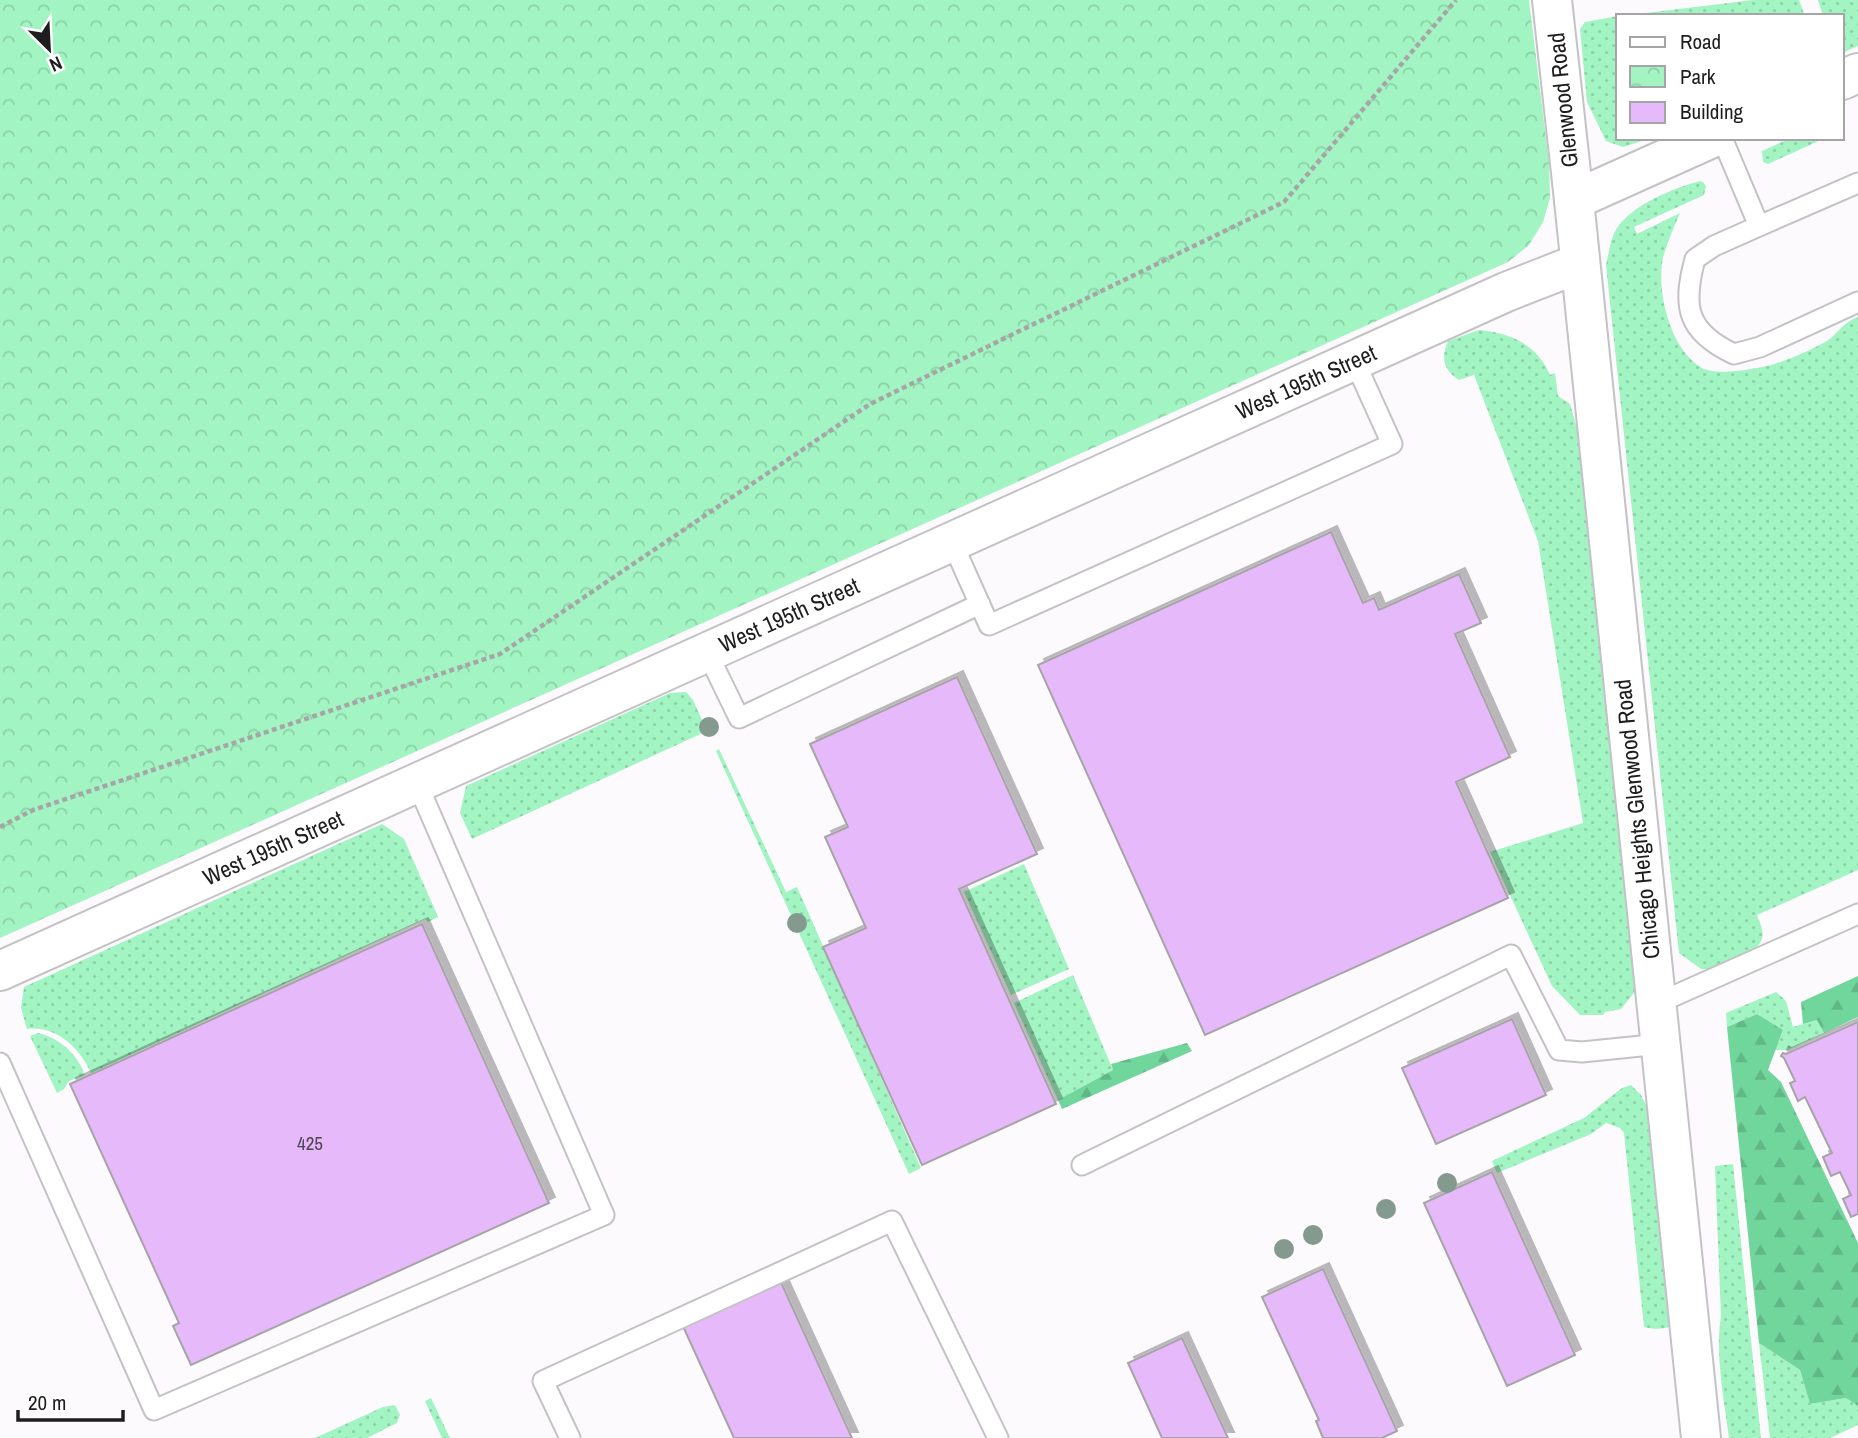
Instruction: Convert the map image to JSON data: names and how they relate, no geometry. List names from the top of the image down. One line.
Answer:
{"streets":{"street":["Glenwood Road","West 195th Street","Chicago Heights Glenwood Road"]},"crossings":[["Glenwood Road","Chicago Heights Glenwood Road"],["West 195th Street","Chicago Heights Glenwood Road"]],"house_numbers":["425"],"legend":["Road","Park","Building"],"scale_bar":"20 m","north":"bottom right"}
